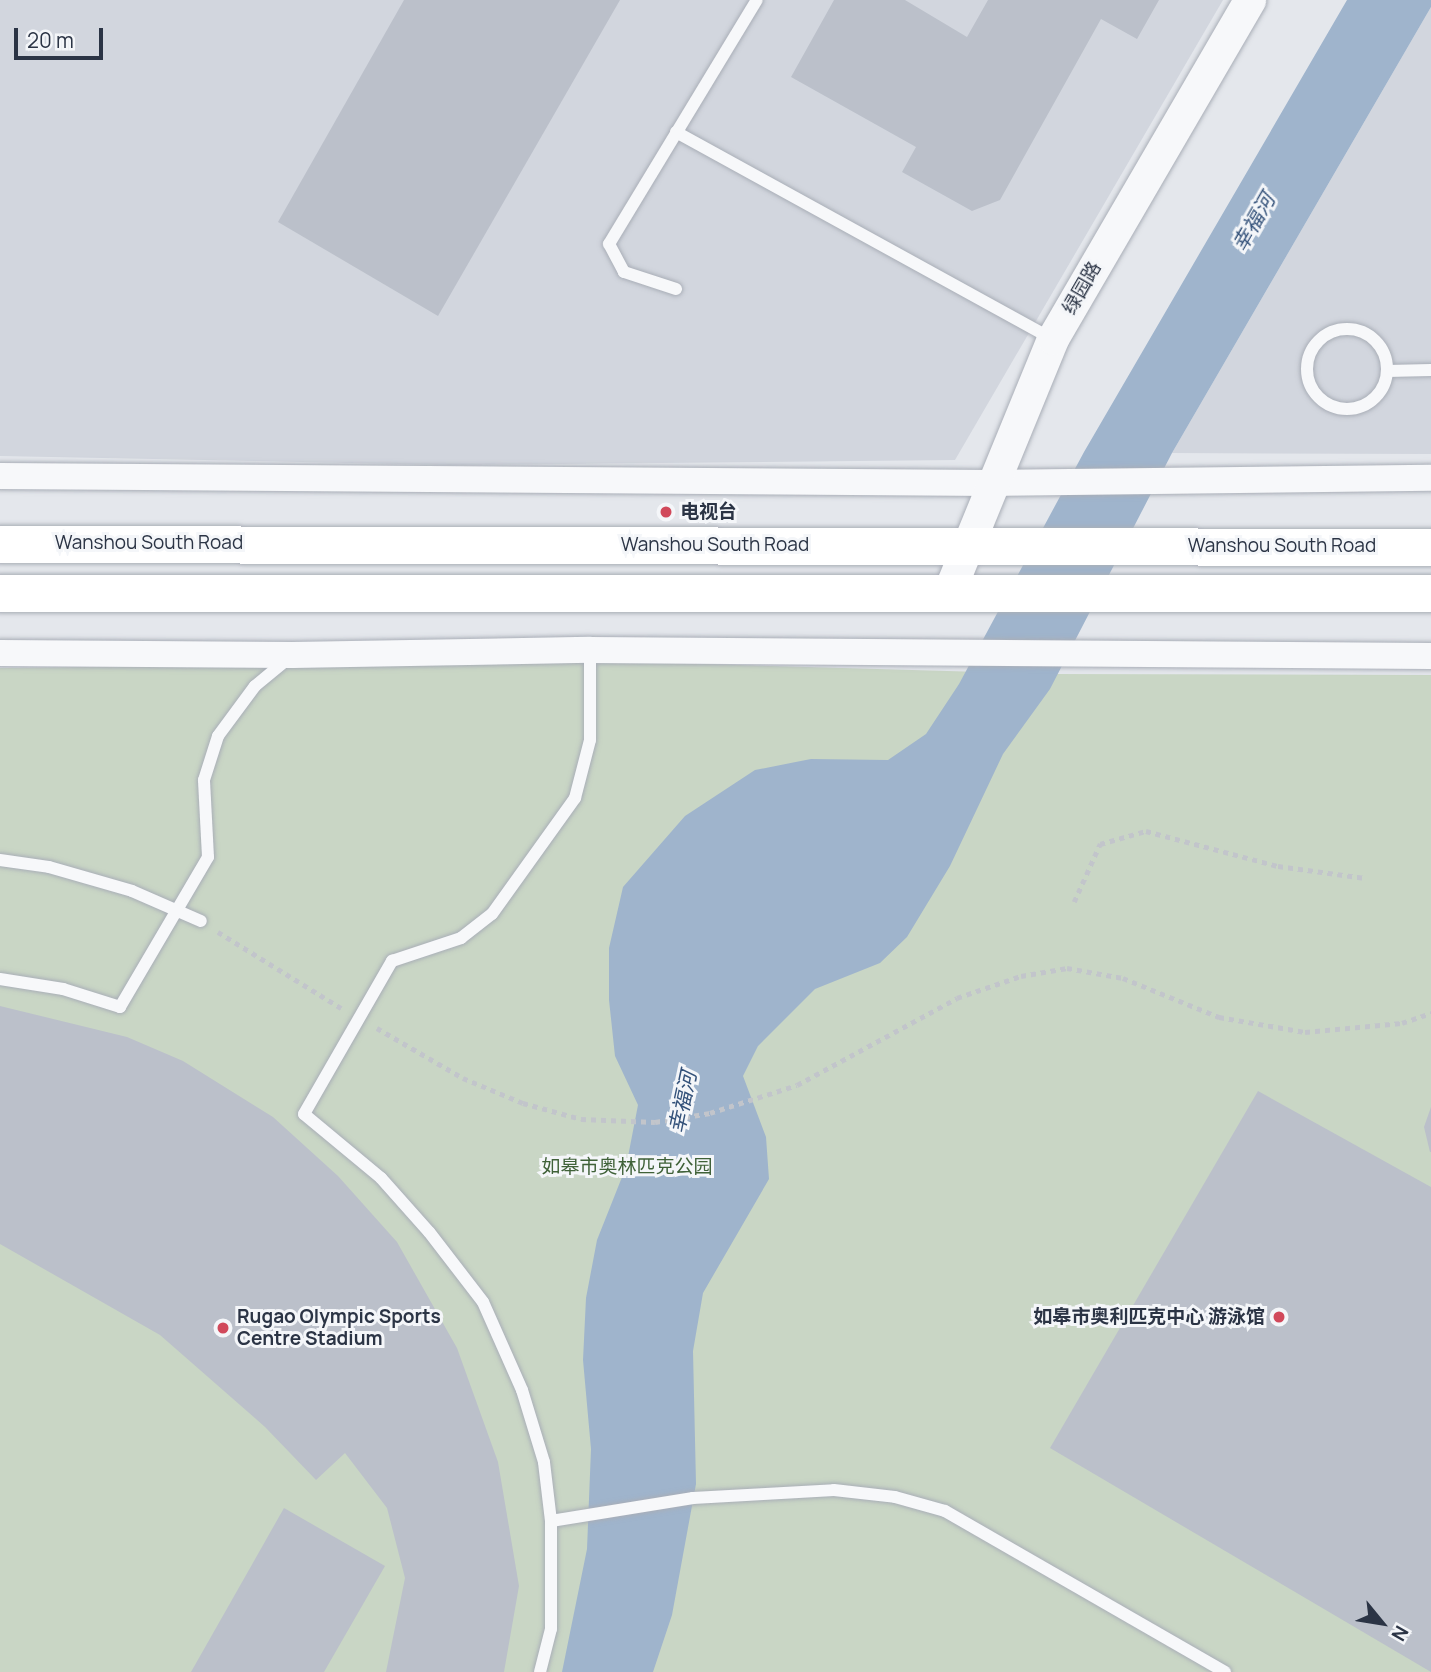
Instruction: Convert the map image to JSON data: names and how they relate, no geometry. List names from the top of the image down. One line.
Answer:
{"streets":{"main road":["Wanshou South Road"],"street":["绿园路"]},"crossings":[["绿园路","Wanshou South Road"]],"water":["幸福河"],"parks":["如皋市奥林匹克公园"],"places":["电视台","如皋市奥利匹克中心 游泳馆","Rugao Olympic Sports Centre Stadium"],"scale_bar":"20 m","north":"bottom right"}
